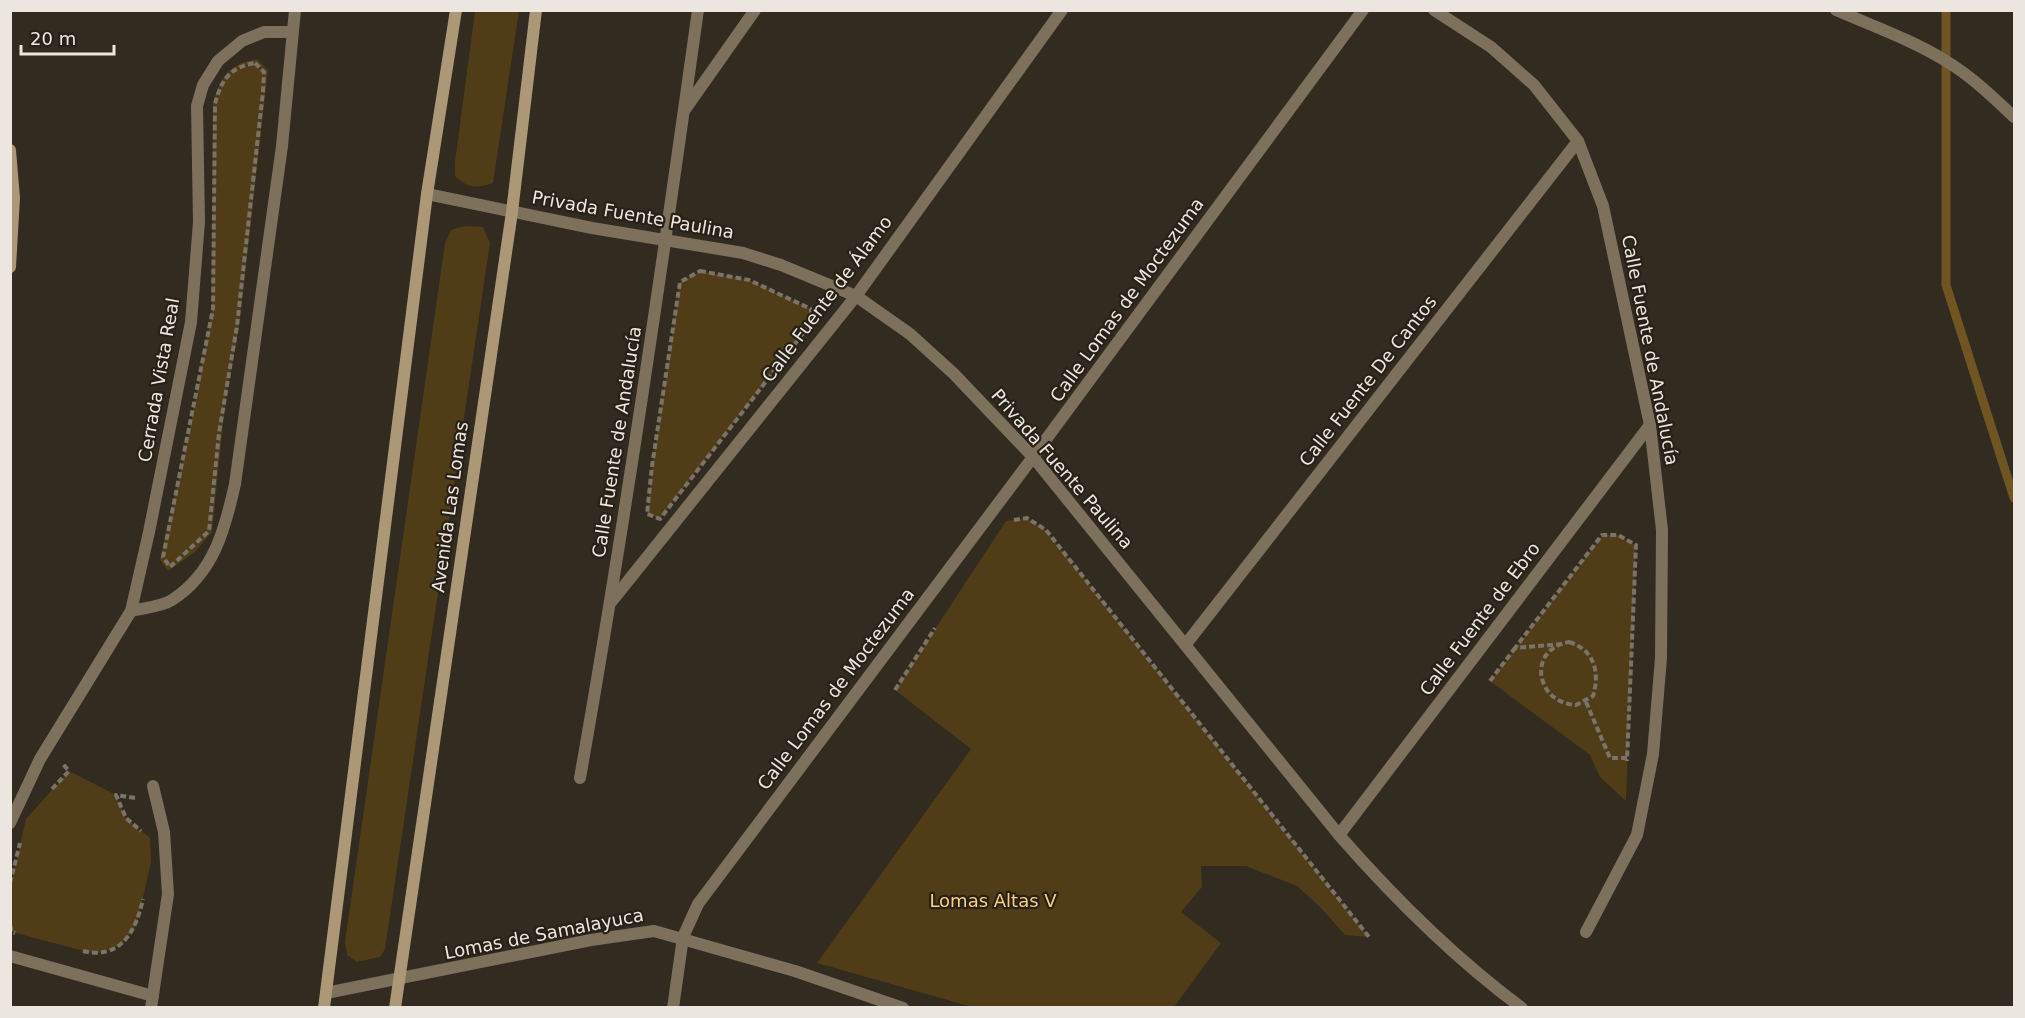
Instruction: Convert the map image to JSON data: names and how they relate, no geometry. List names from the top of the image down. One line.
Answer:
{"streets":{"main road":["Avenida Las Lomas"],"street":["Privada Fuente Paulina","Calle Fuente de Álamo","Calle Lomas de Moctezuma","Calle Fuente de Andalucía","Cerrada Vista Real","Calle Fuente De Cantos","Calle Fuente de Ebro","Lomas de Samalayuca"]},"crossings":[["Privada Fuente Paulina","Calle Fuente de Álamo"],["Privada Fuente Paulina","Calle Lomas de Moctezuma"],["Privada Fuente Paulina","Calle Fuente de Andalucía"],["Privada Fuente Paulina","Calle Fuente De Cantos"],["Privada Fuente Paulina","Avenida Las Lomas"],["Privada Fuente Paulina","Calle Fuente de Ebro"],["Calle Fuente de Álamo","Calle Fuente de Andalucía"],["Calle Lomas de Moctezuma","Lomas de Samalayuca"],["Calle Fuente de Andalucía","Calle Fuente De Cantos"],["Calle Fuente de Andalucía","Calle Fuente de Ebro"],["Avenida Las Lomas","Lomas de Samalayuca"]],"parks":["Lomas Altas V"],"scale_bar":"20 m"}
